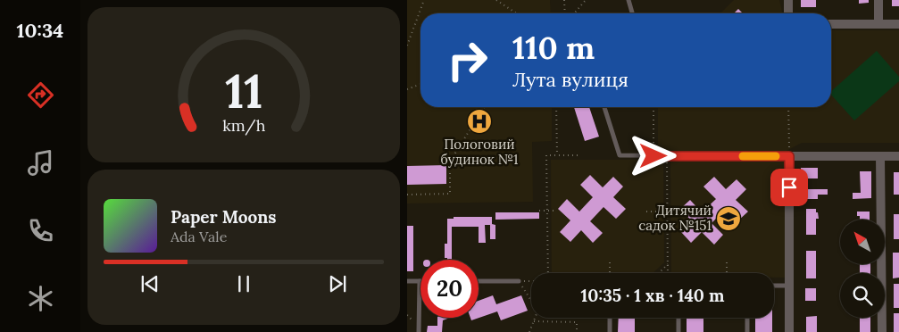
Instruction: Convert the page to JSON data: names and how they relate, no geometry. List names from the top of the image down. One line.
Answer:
{"places":{"hospital":["Пологовий будинок №1"],"school or university":["Дитячий садок №151"]},"north":"top left","page":{"tabs":"10:34","turn":["110 m","Лута вулиця"],"song":["Paper Moons","Ada Vale"],"limit":"20","trip":"10:35 · 1 хв · 140 m","gauge":["11","km/h"]}}
